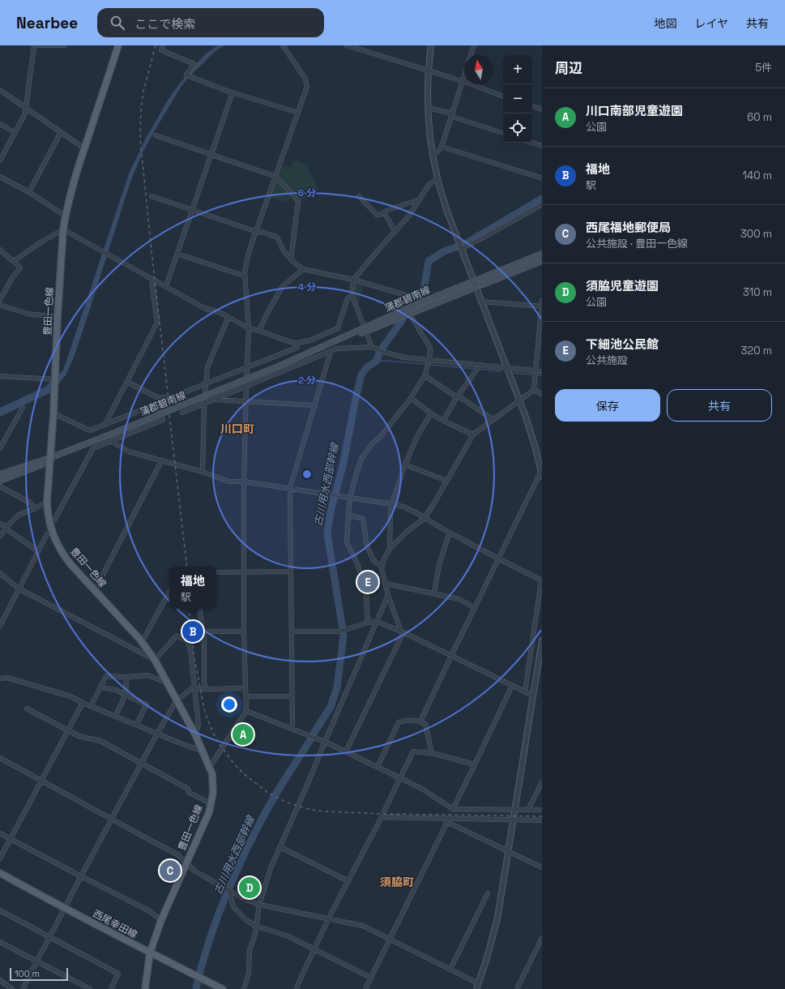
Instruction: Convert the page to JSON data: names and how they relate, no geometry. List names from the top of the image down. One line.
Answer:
{"streets":{"main road":["蒲郡碧南線","豊田一色線","西尾幸田線"]},"crossings":[["蒲郡碧南線","豊田一色線"],["豊田一色線","西尾幸田線"]],"districts":["川口町","須脇町"],"water":["古川用水西部幹線"],"scale_bar":"100 m","north":"top","page":{"header":"Nearbee","search":"ここで検索","nav":["地図","レイヤ","共有"],"heading":["周辺","5件"],"map_buttons":["+","−"],"list":[{"mark":"A","name":"川口南部児童遊園","note":"公園","value":"60 m"},{"mark":"B","name":"福地","note":"駅","value":"140 m"},{"mark":"C","name":"西尾福地郵便局","note":"公共施設 · 豊田一色線","value":"300 m"},{"mark":"D","name":"須脇児童遊園","note":"公園","value":"310 m"},{"mark":"E","name":"下細池公民館","note":"公共施設","value":"320 m"}],"buttons":["保存","共有"],"popup":["福地","駅"],"pins":["E","B","A","C","D"],"scale":"100 m"},"rings":["6 分","4 分","2 分"]}
